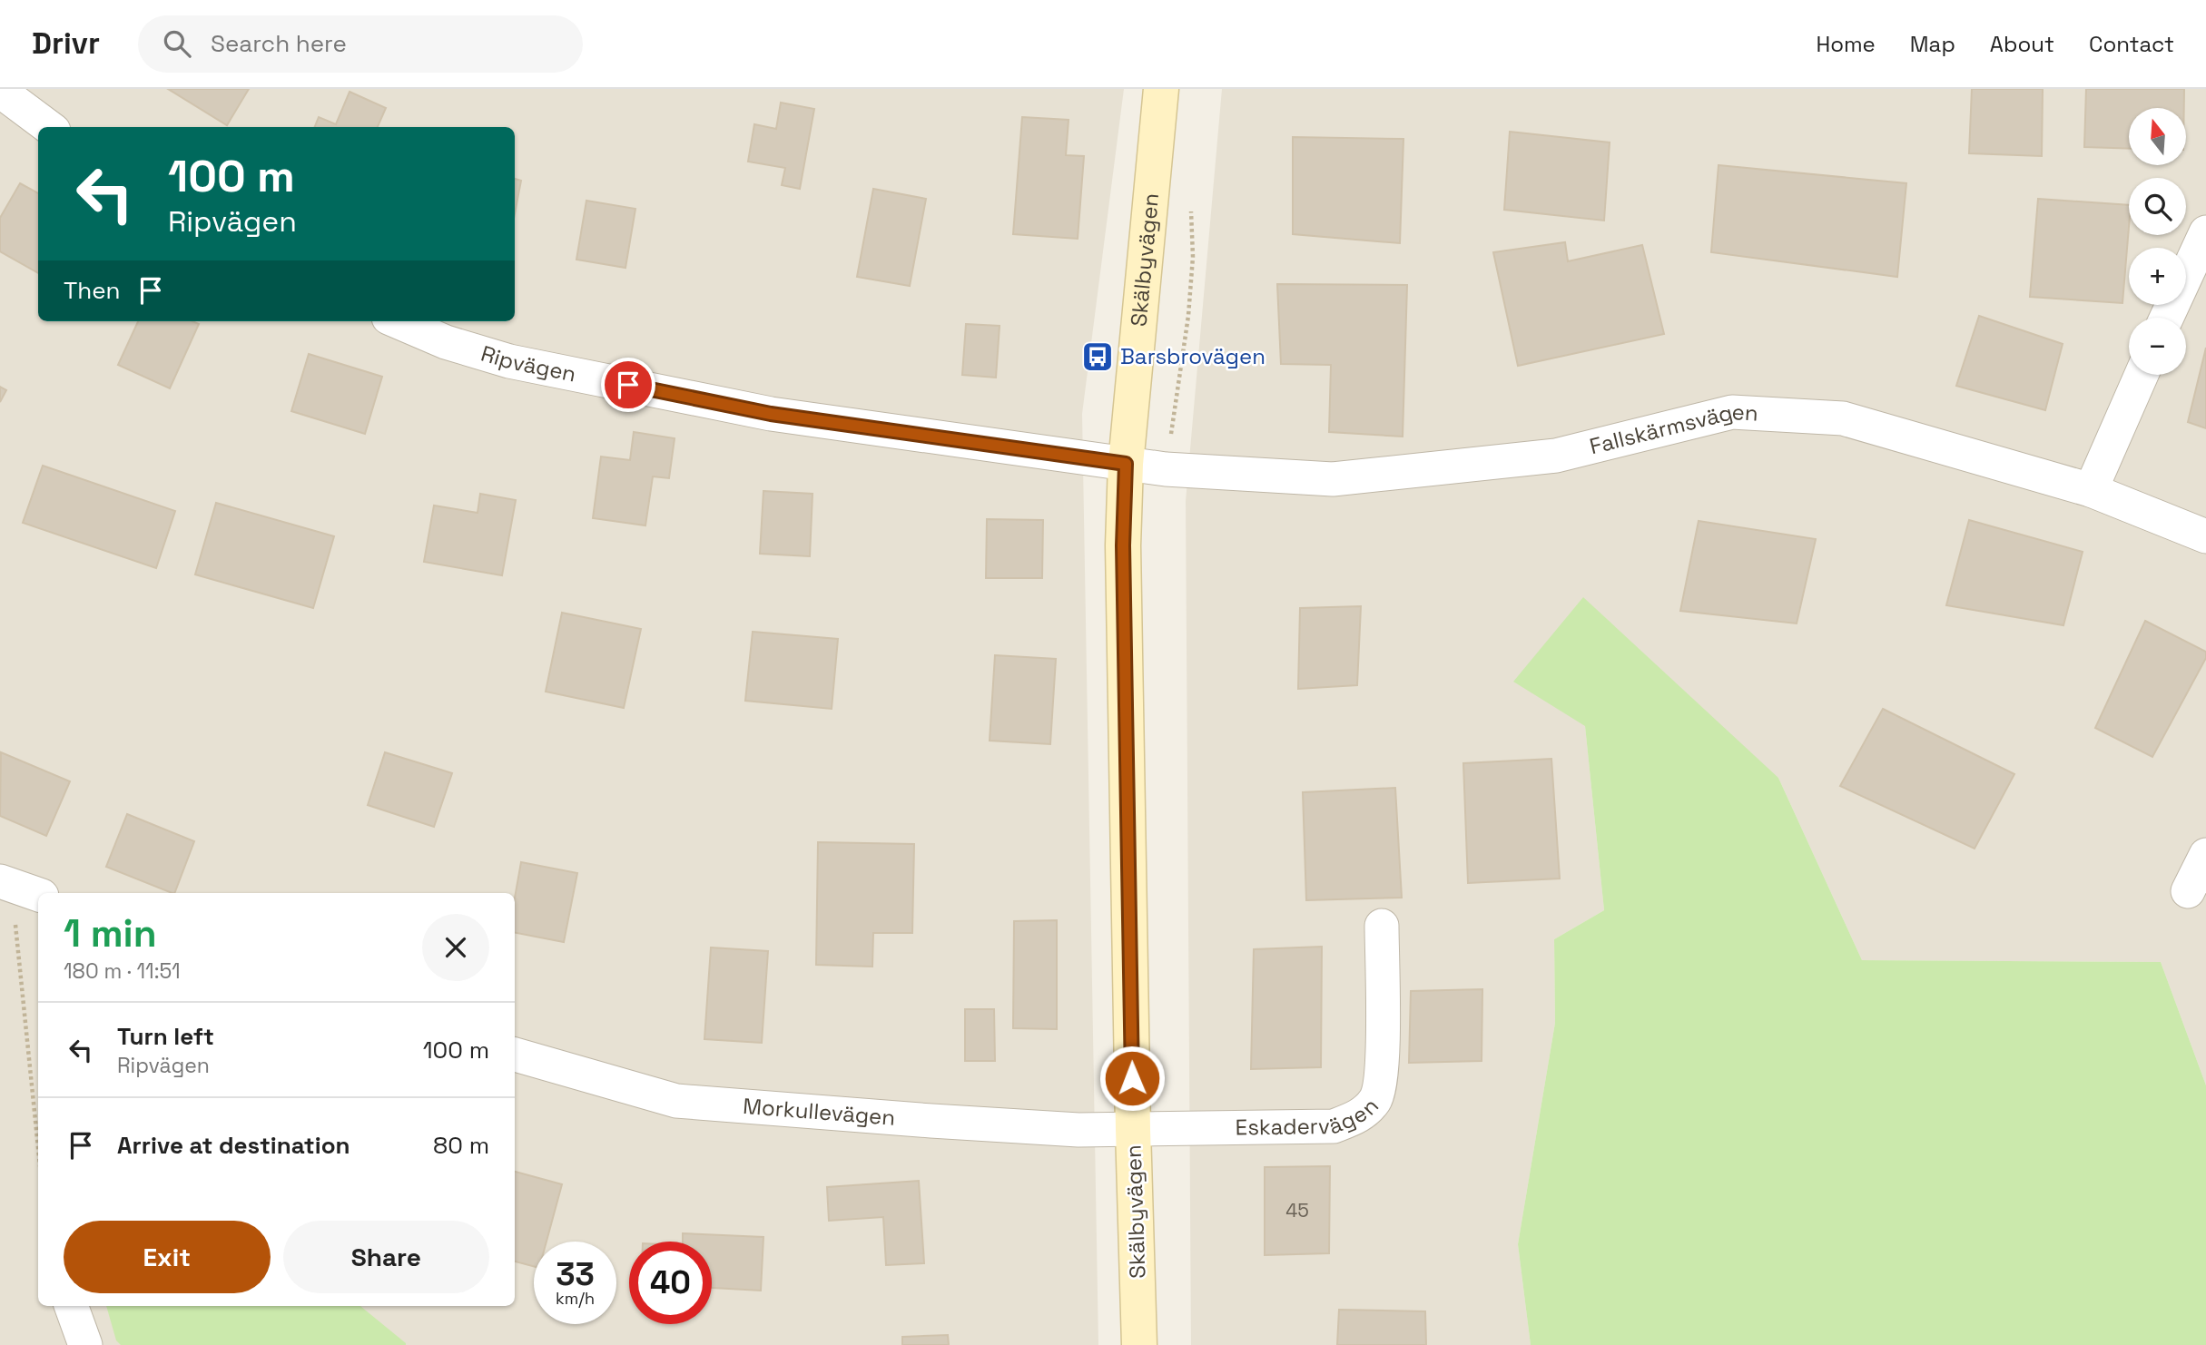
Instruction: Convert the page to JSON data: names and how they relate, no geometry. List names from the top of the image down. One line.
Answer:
{"streets":{"street":["Skälbyvägen","Ripvägen","Fallskärmsvägen","Eskadervägen","Morkullevägen"]},"crossings":[["Skälbyvägen","Ripvägen"],["Skälbyvägen","Fallskärmsvägen"],["Skälbyvägen","Eskadervägen"],["Skälbyvägen","Morkullevägen"],["Ripvägen","Fallskärmsvägen"],["Eskadervägen","Morkullevägen"]],"places":{"bus stop":["Barsbrovägen"]},"house_numbers":["45"],"north":"top","page":{"header":"Drivr","search":"Search here","nav":["Home","Map","About","Contact"],"map_buttons":["+","−"],"turn":["100 m","Ripvägen"],"then":"Then","heading":["1 min","180 m · 11:51"],"list":[{"name":"Turn left","note":"Ripvägen","value":"100 m"},{"name":"Arrive at destination","value":"80 m"}],"buttons":["Exit","Share"],"speed":"33 km/h","limit":"40"}}
